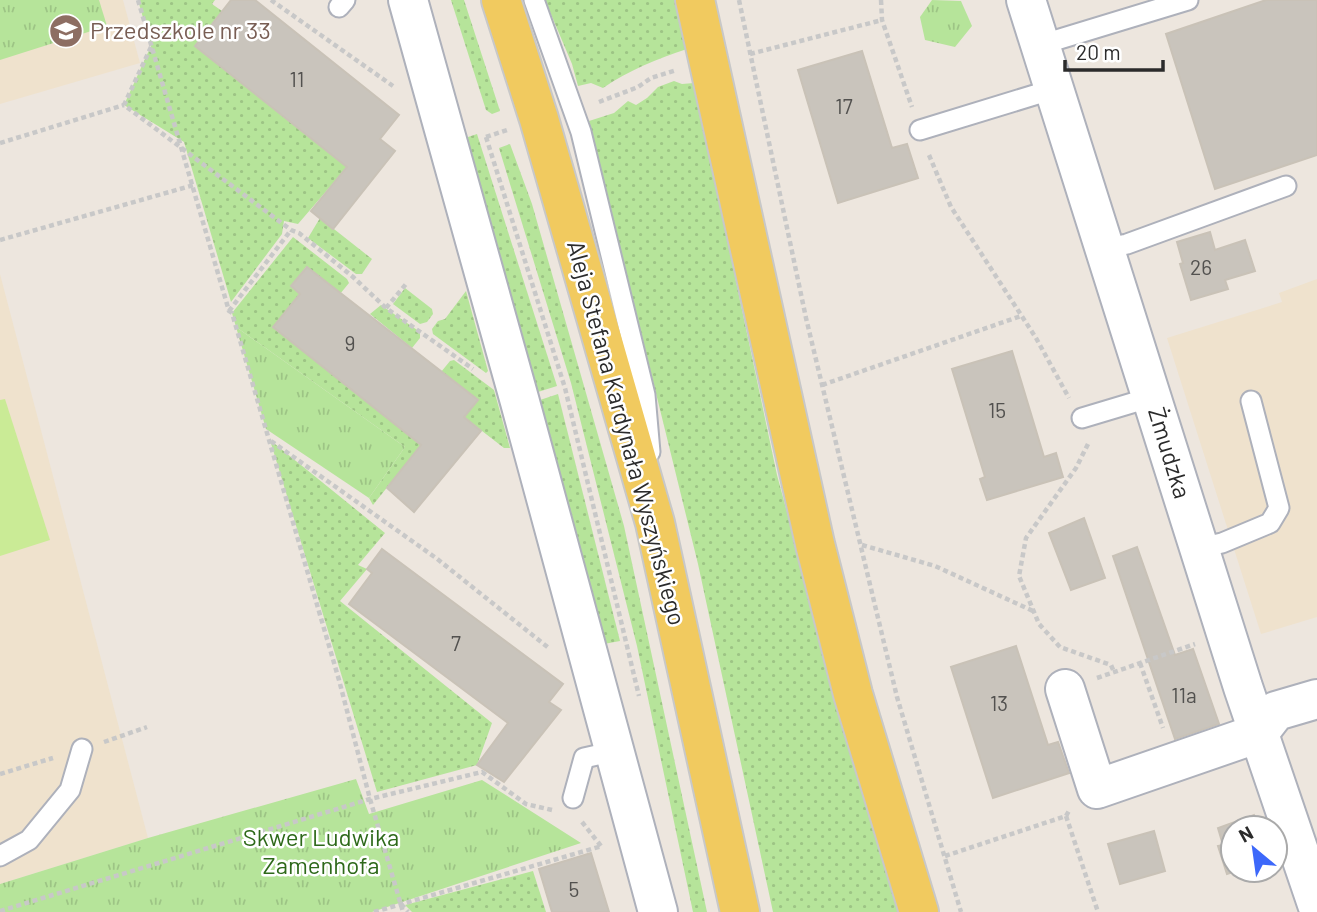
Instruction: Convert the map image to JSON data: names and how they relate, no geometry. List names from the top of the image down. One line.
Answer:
{"streets":{"main road":["Aleja Stefana Kardynała Wyszyńskiego"],"street":["Żmudzka"]},"parks":["Skwer Ludwika Zamenhofa"],"places":{"school or university":["Przedszkole nr 33"]},"house_numbers":["11","17","26","9","15","7","11a","13","5"],"scale_bar":"20 m","north":"top left"}
